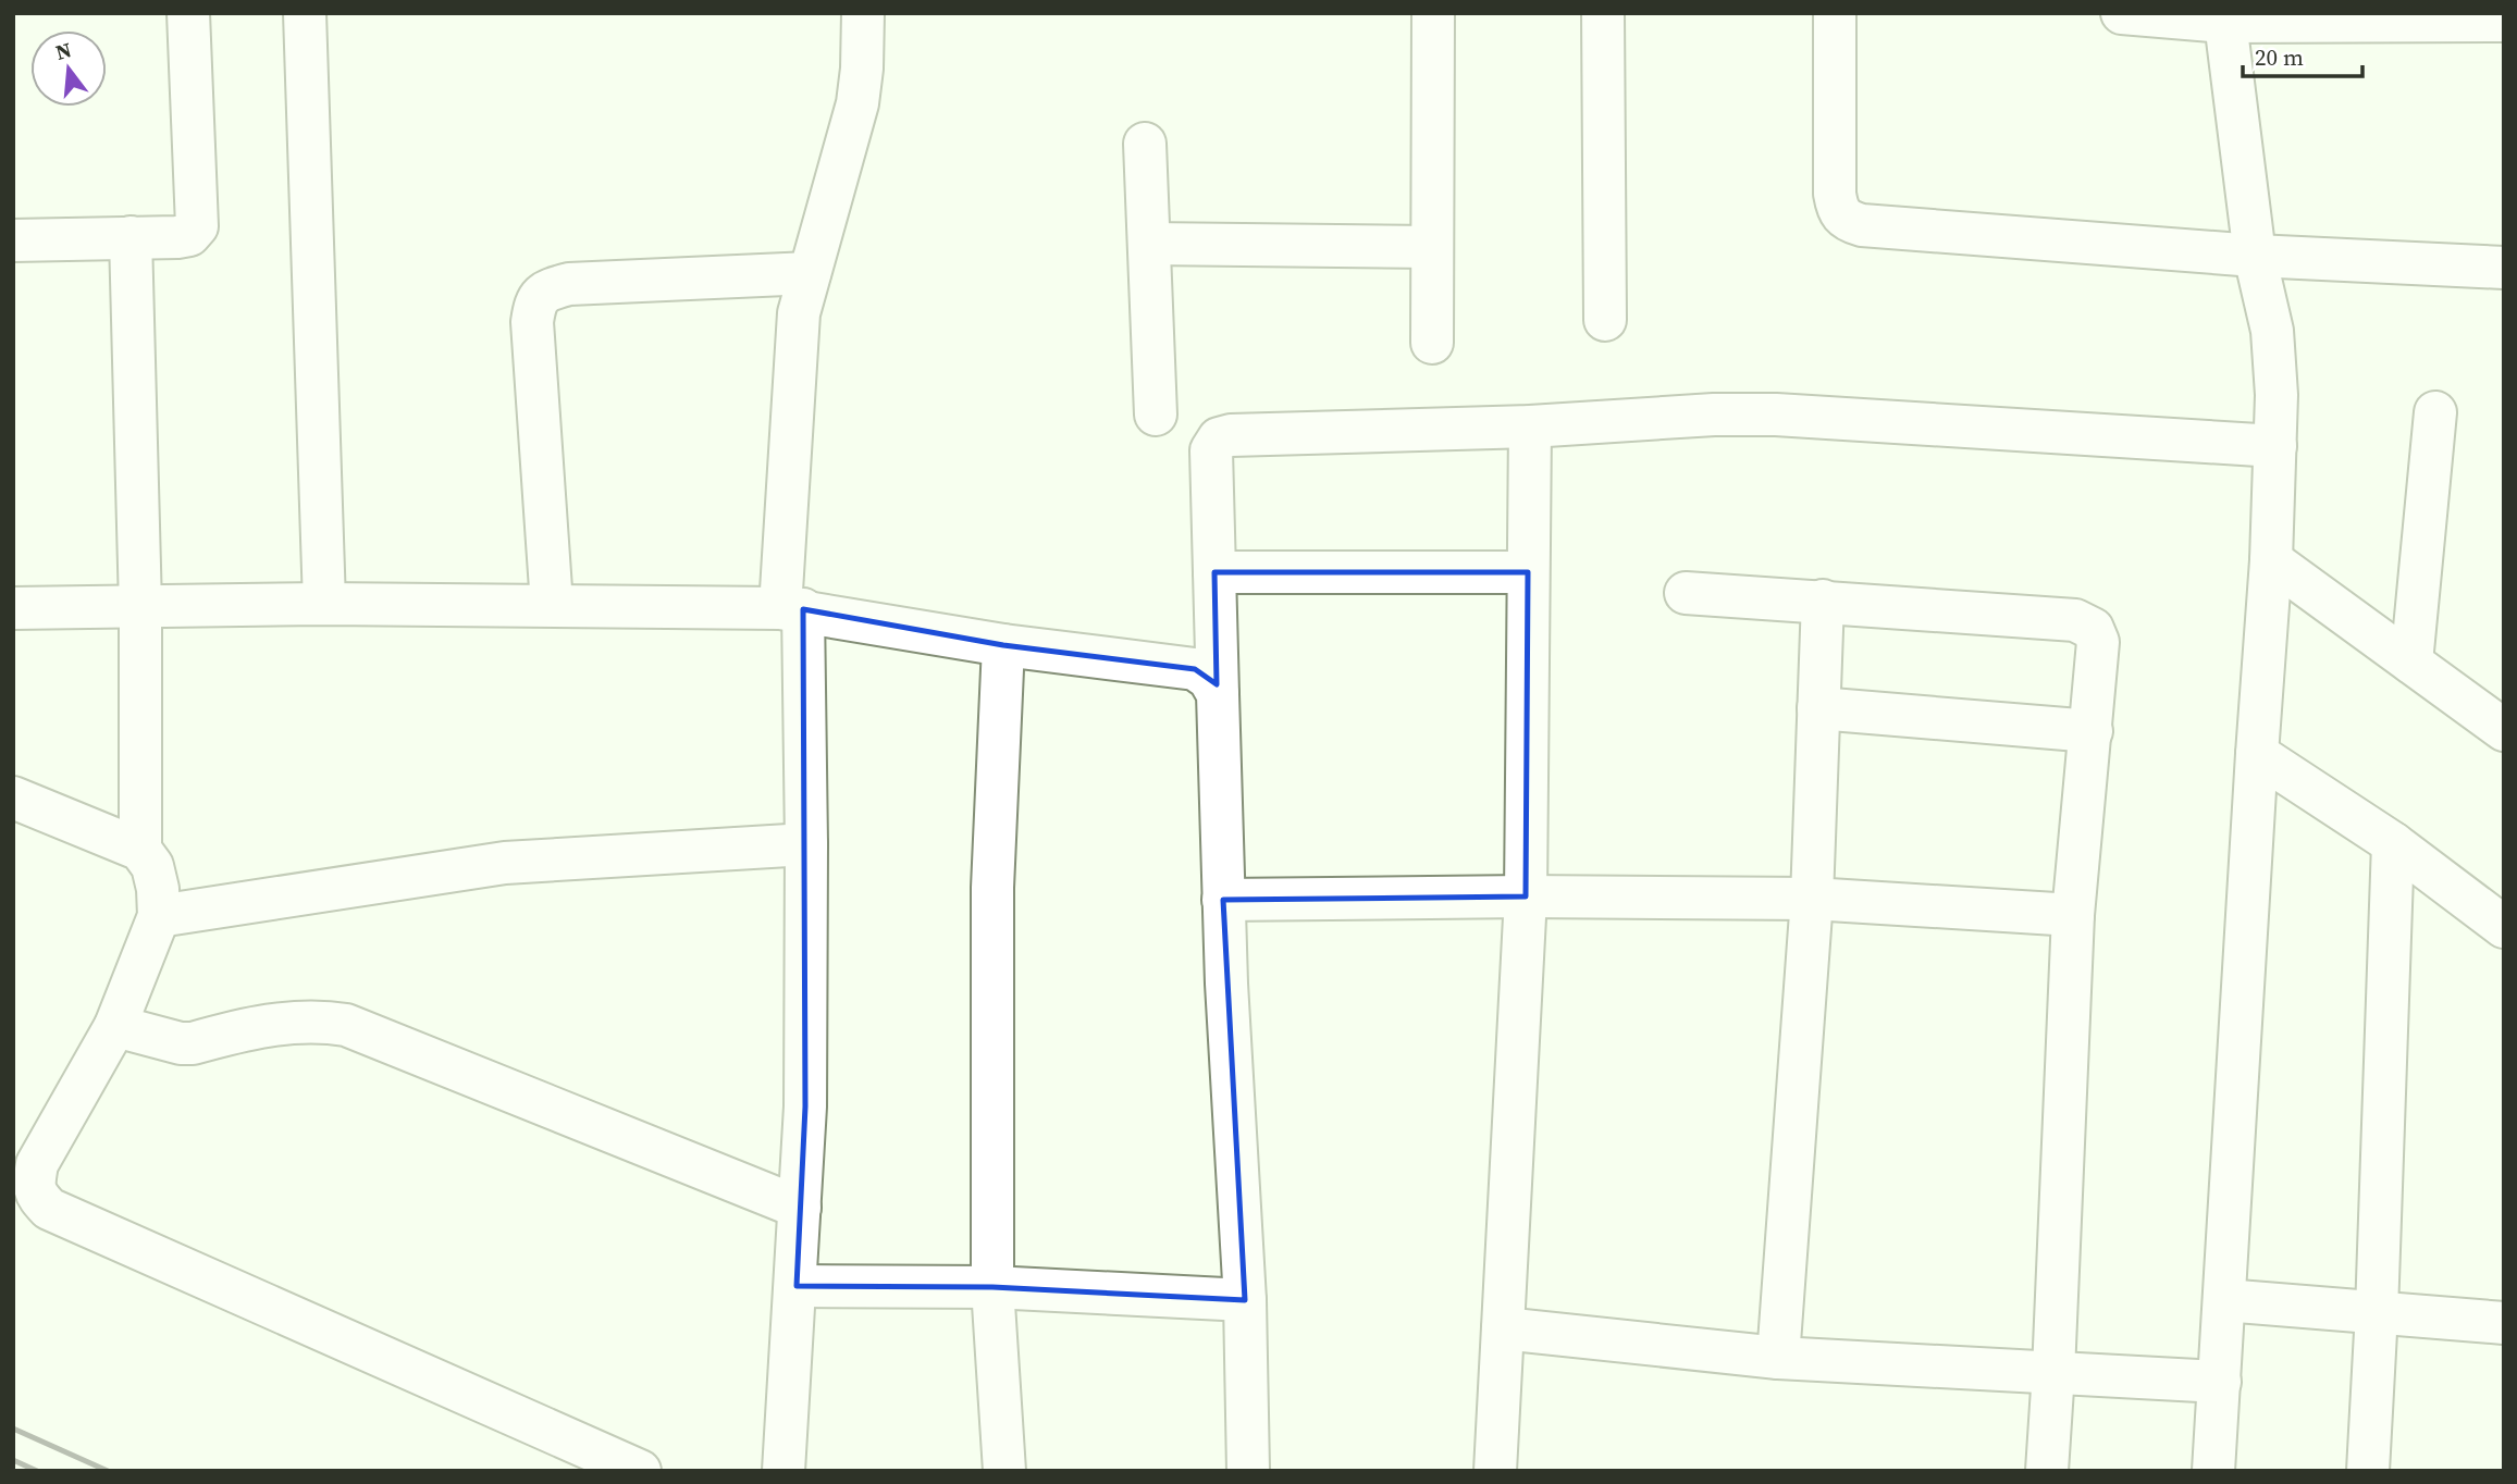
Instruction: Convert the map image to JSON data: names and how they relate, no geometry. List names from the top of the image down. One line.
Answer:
{"scale_bar":"20 m","north":"top"}
